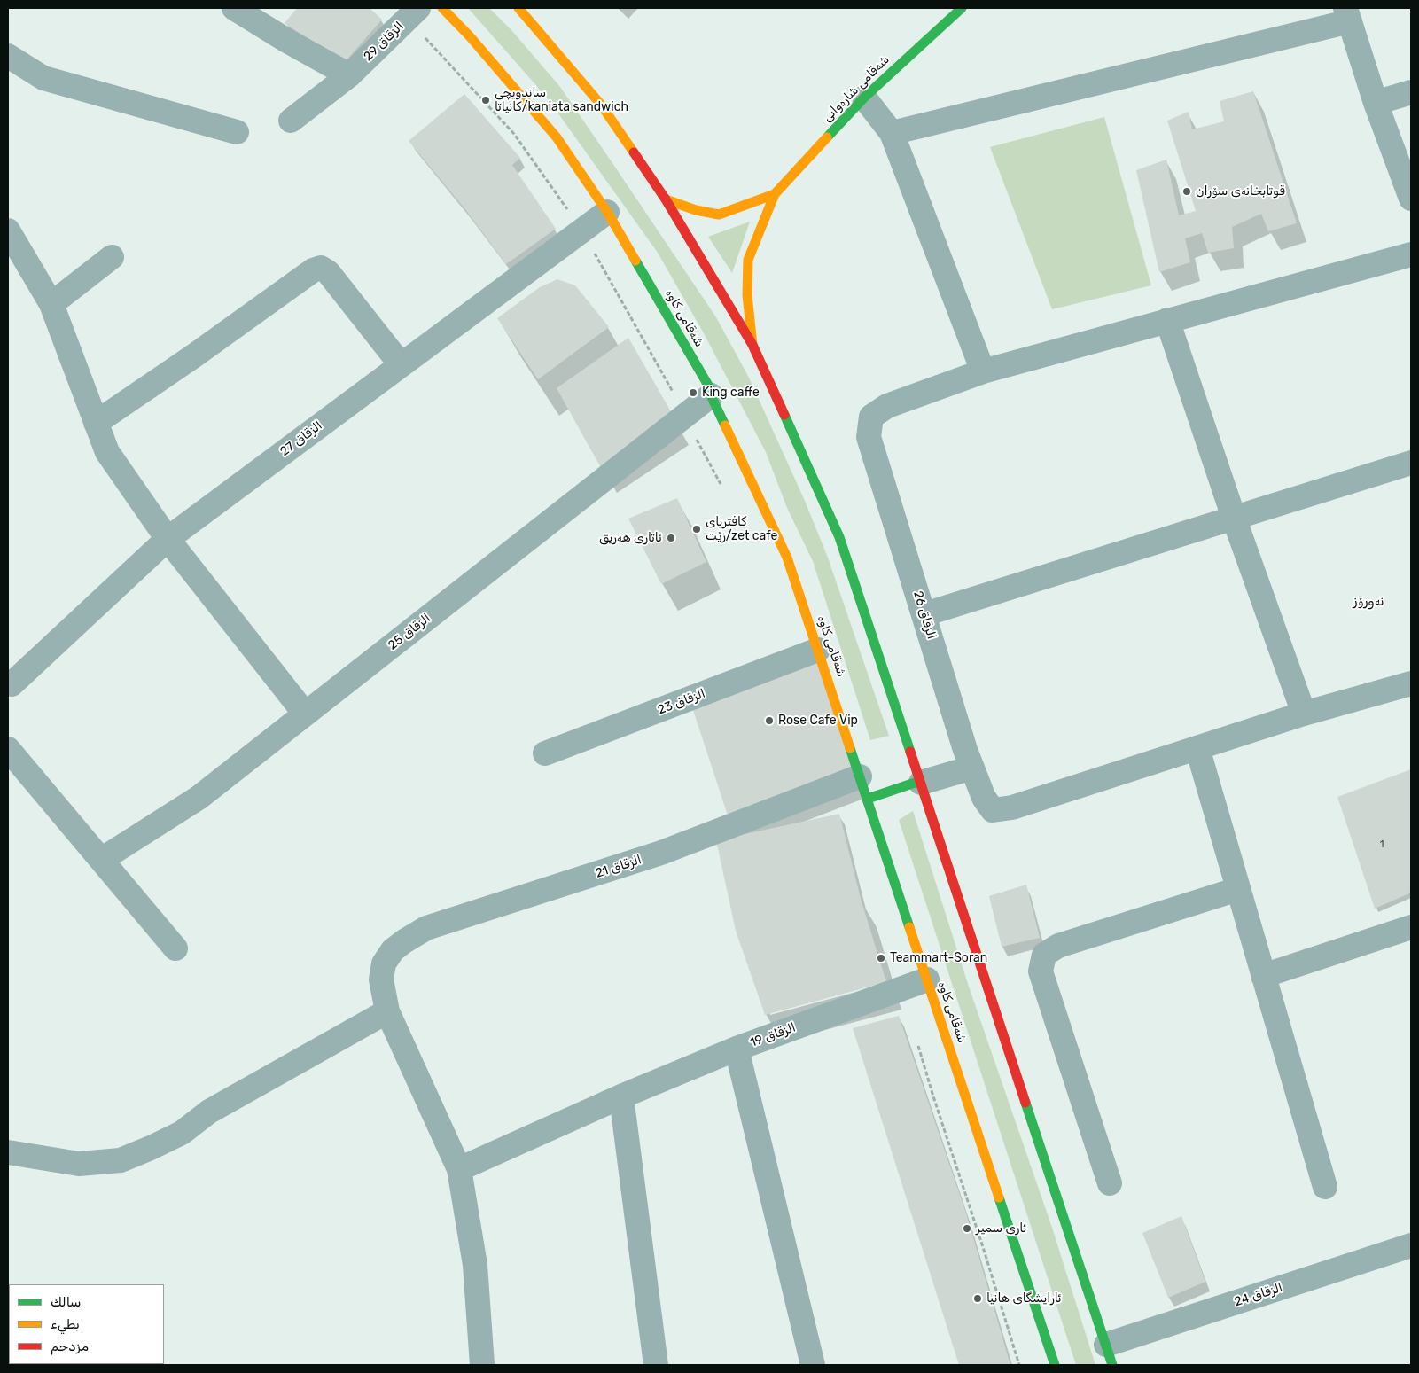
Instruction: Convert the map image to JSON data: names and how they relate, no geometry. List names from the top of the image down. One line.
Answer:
{"streets":{"main road":["شەقامی شارەوانی","شەقامی کاوە"],"street":["الزقاق 29","الزقاق 27","الزقاق 26","الزقاق 25","الزقاق 23","الزقاق 21","الزقاق 19","الزقاق 24"]},"crossings":[["شەقامی کاوە","الزقاق 27"],["شەقامی کاوە","الزقاق 25"],["شەقامی کاوە","الزقاق 23"],["شەقامی کاوە","الزقاق 21"],["شەقامی کاوە","الزقاق 19"]],"districts":["نەورۆز"],"places":["ساندویچی کانیاتا/kaniata sandwich","قوتابخانەی سۆران","King caffe","کافتریای زێت/zet cafe","ئاتاری هەریق","Rose Cafe Vip","Teammart-Soran","ئارى سمير","ئارایشگای هانیا"],"house_numbers":["1"],"legend":["سالك","بطيء","مزدحم"]}
